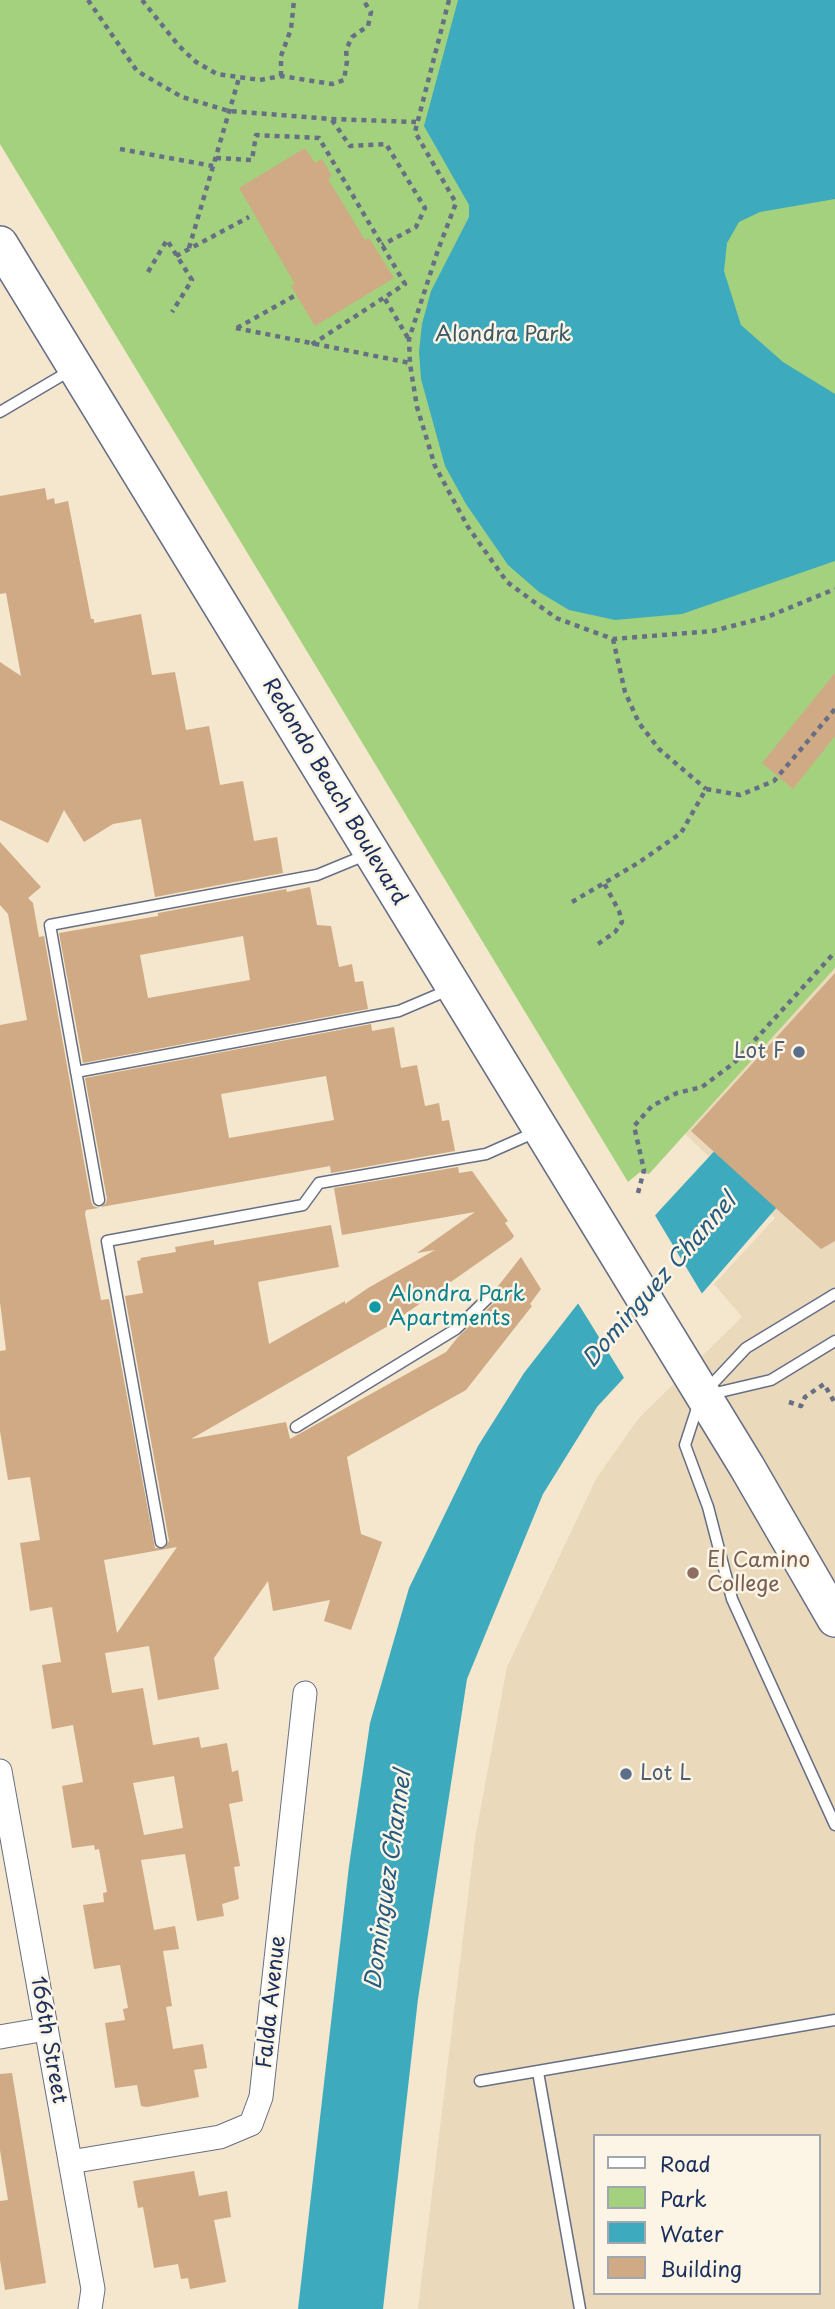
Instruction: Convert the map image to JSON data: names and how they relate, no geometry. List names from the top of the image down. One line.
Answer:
{"streets":{"main road":["Redondo Beach Boulevard"],"street":["Falda Avenue","166th Street"]},"crossings":[["Falda Avenue","166th Street"]],"water":["Dominguez Channel"],"parks":["Alondra Park"],"places":["Lot F","Alondra Park Apartments","El Camino College","Lot L"],"legend":["Road","Park","Water","Building"]}
